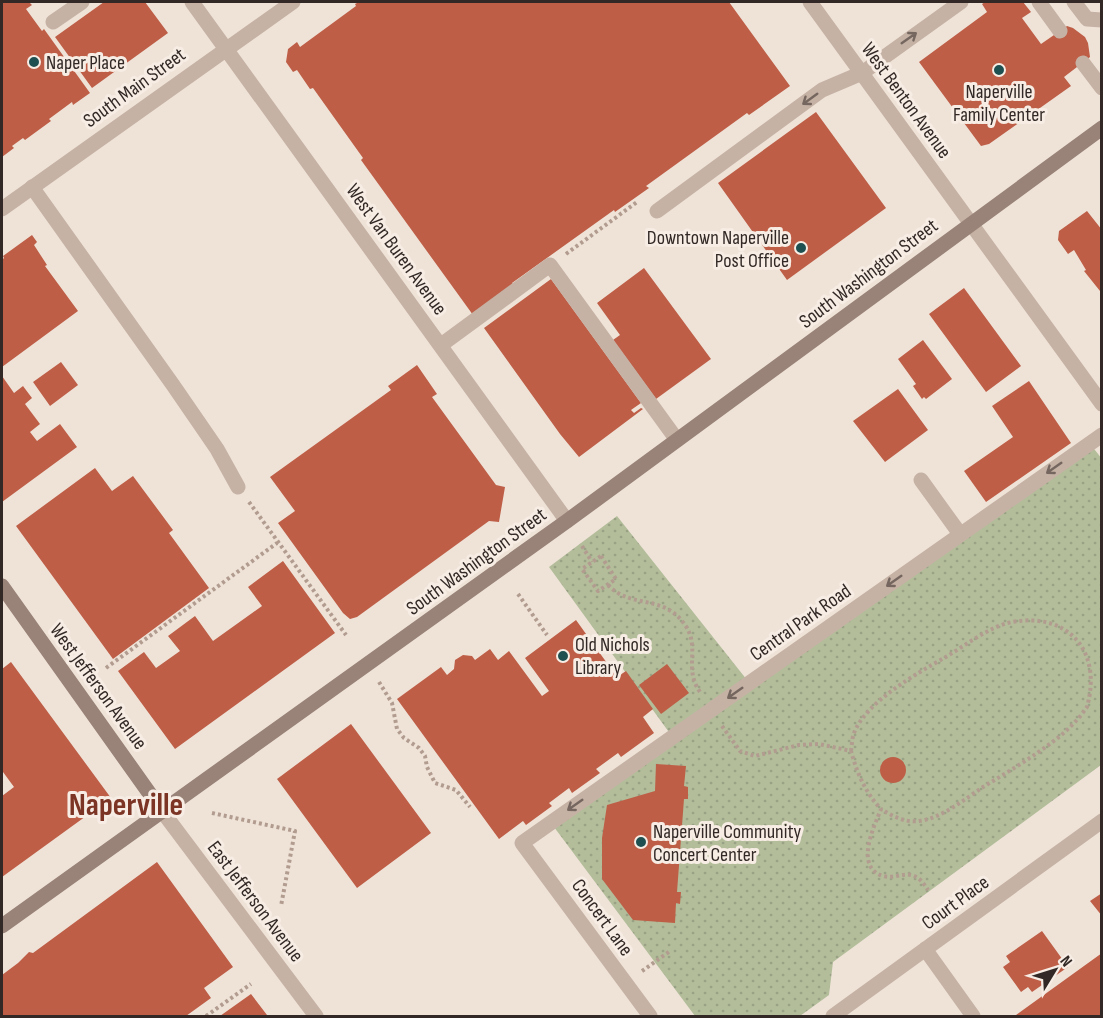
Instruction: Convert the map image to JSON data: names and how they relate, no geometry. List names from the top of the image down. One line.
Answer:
{"streets":{"main road":["South Washington Street","West Jefferson Avenue"],"street":["South Main Street","West Benton Avenue","West Van Buren Avenue","Central Park Road","East Jefferson Avenue","Court Place","Concert Lane"]},"crossings":[["South Main Street","West Van Buren Avenue"],["West Benton Avenue","South Washington Street"],["West Van Buren Avenue","South Washington Street"],["South Washington Street","West Jefferson Avenue"],["South Washington Street","East Jefferson Avenue"],["Central Park Road","Concert Lane"],["West Jefferson Avenue","East Jefferson Avenue"]],"one_way":["Central Park Road"],"districts":["Naperville"],"places":["Naper Place","Naperville Family Center","Downtown Naperville Post Office","Old Nichols Library","Naperville Community Concert Center"],"north":"top right"}
